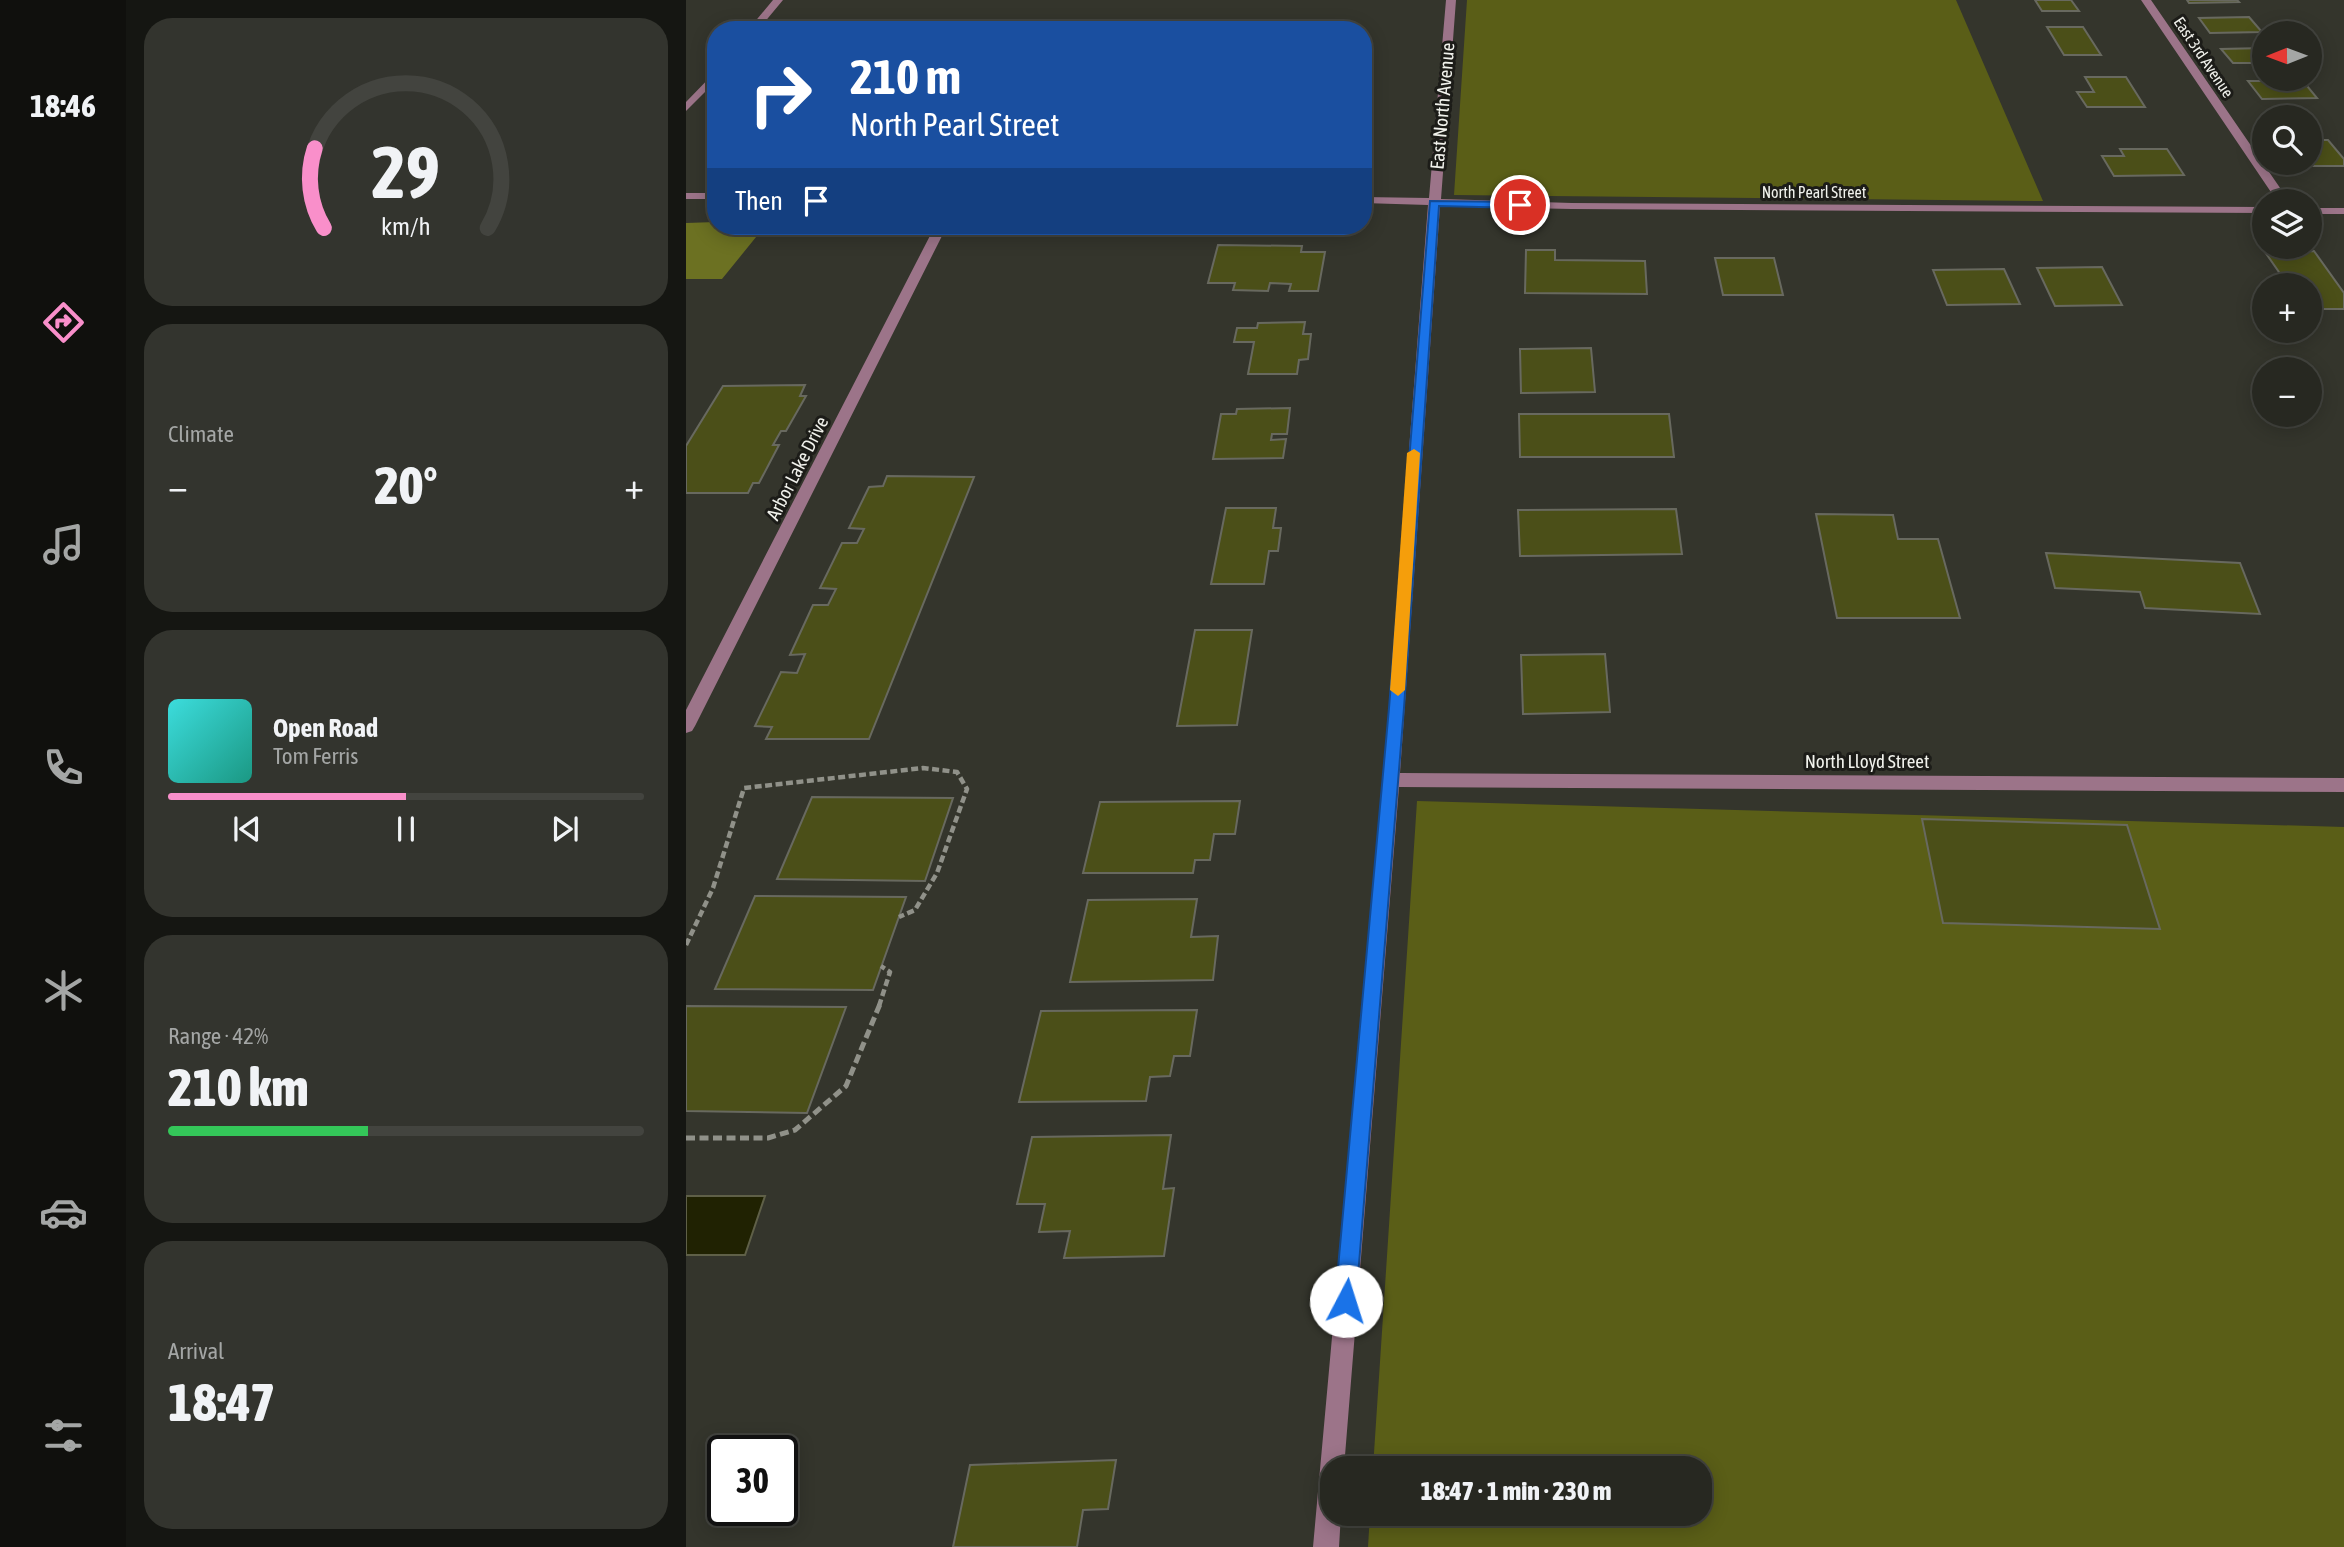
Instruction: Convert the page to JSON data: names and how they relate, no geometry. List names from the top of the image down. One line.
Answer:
{"streets":{"street":["East 3rd Avenue","East North Avenue","North Pearl Street","Arbor Lake Drive","North Lloyd Street"]},"crossings":[["East North Avenue","North Pearl Street"],["East North Avenue","North Lloyd Street"]],"north":"left","page":{"tabs":"18:46","map_buttons":["+","−"],"turn":["210 m","North Pearl Street"],"then":"Then","tile":["Climate",["Range · 42%","210 km"],["Arrival","18:47"]],"heat":["−","20°","+"],"song":["Open Road","Tom Ferris"],"limit":"30","trip":"18:47 · 1 min · 230 m","gauge":["29","km/h"]}}
